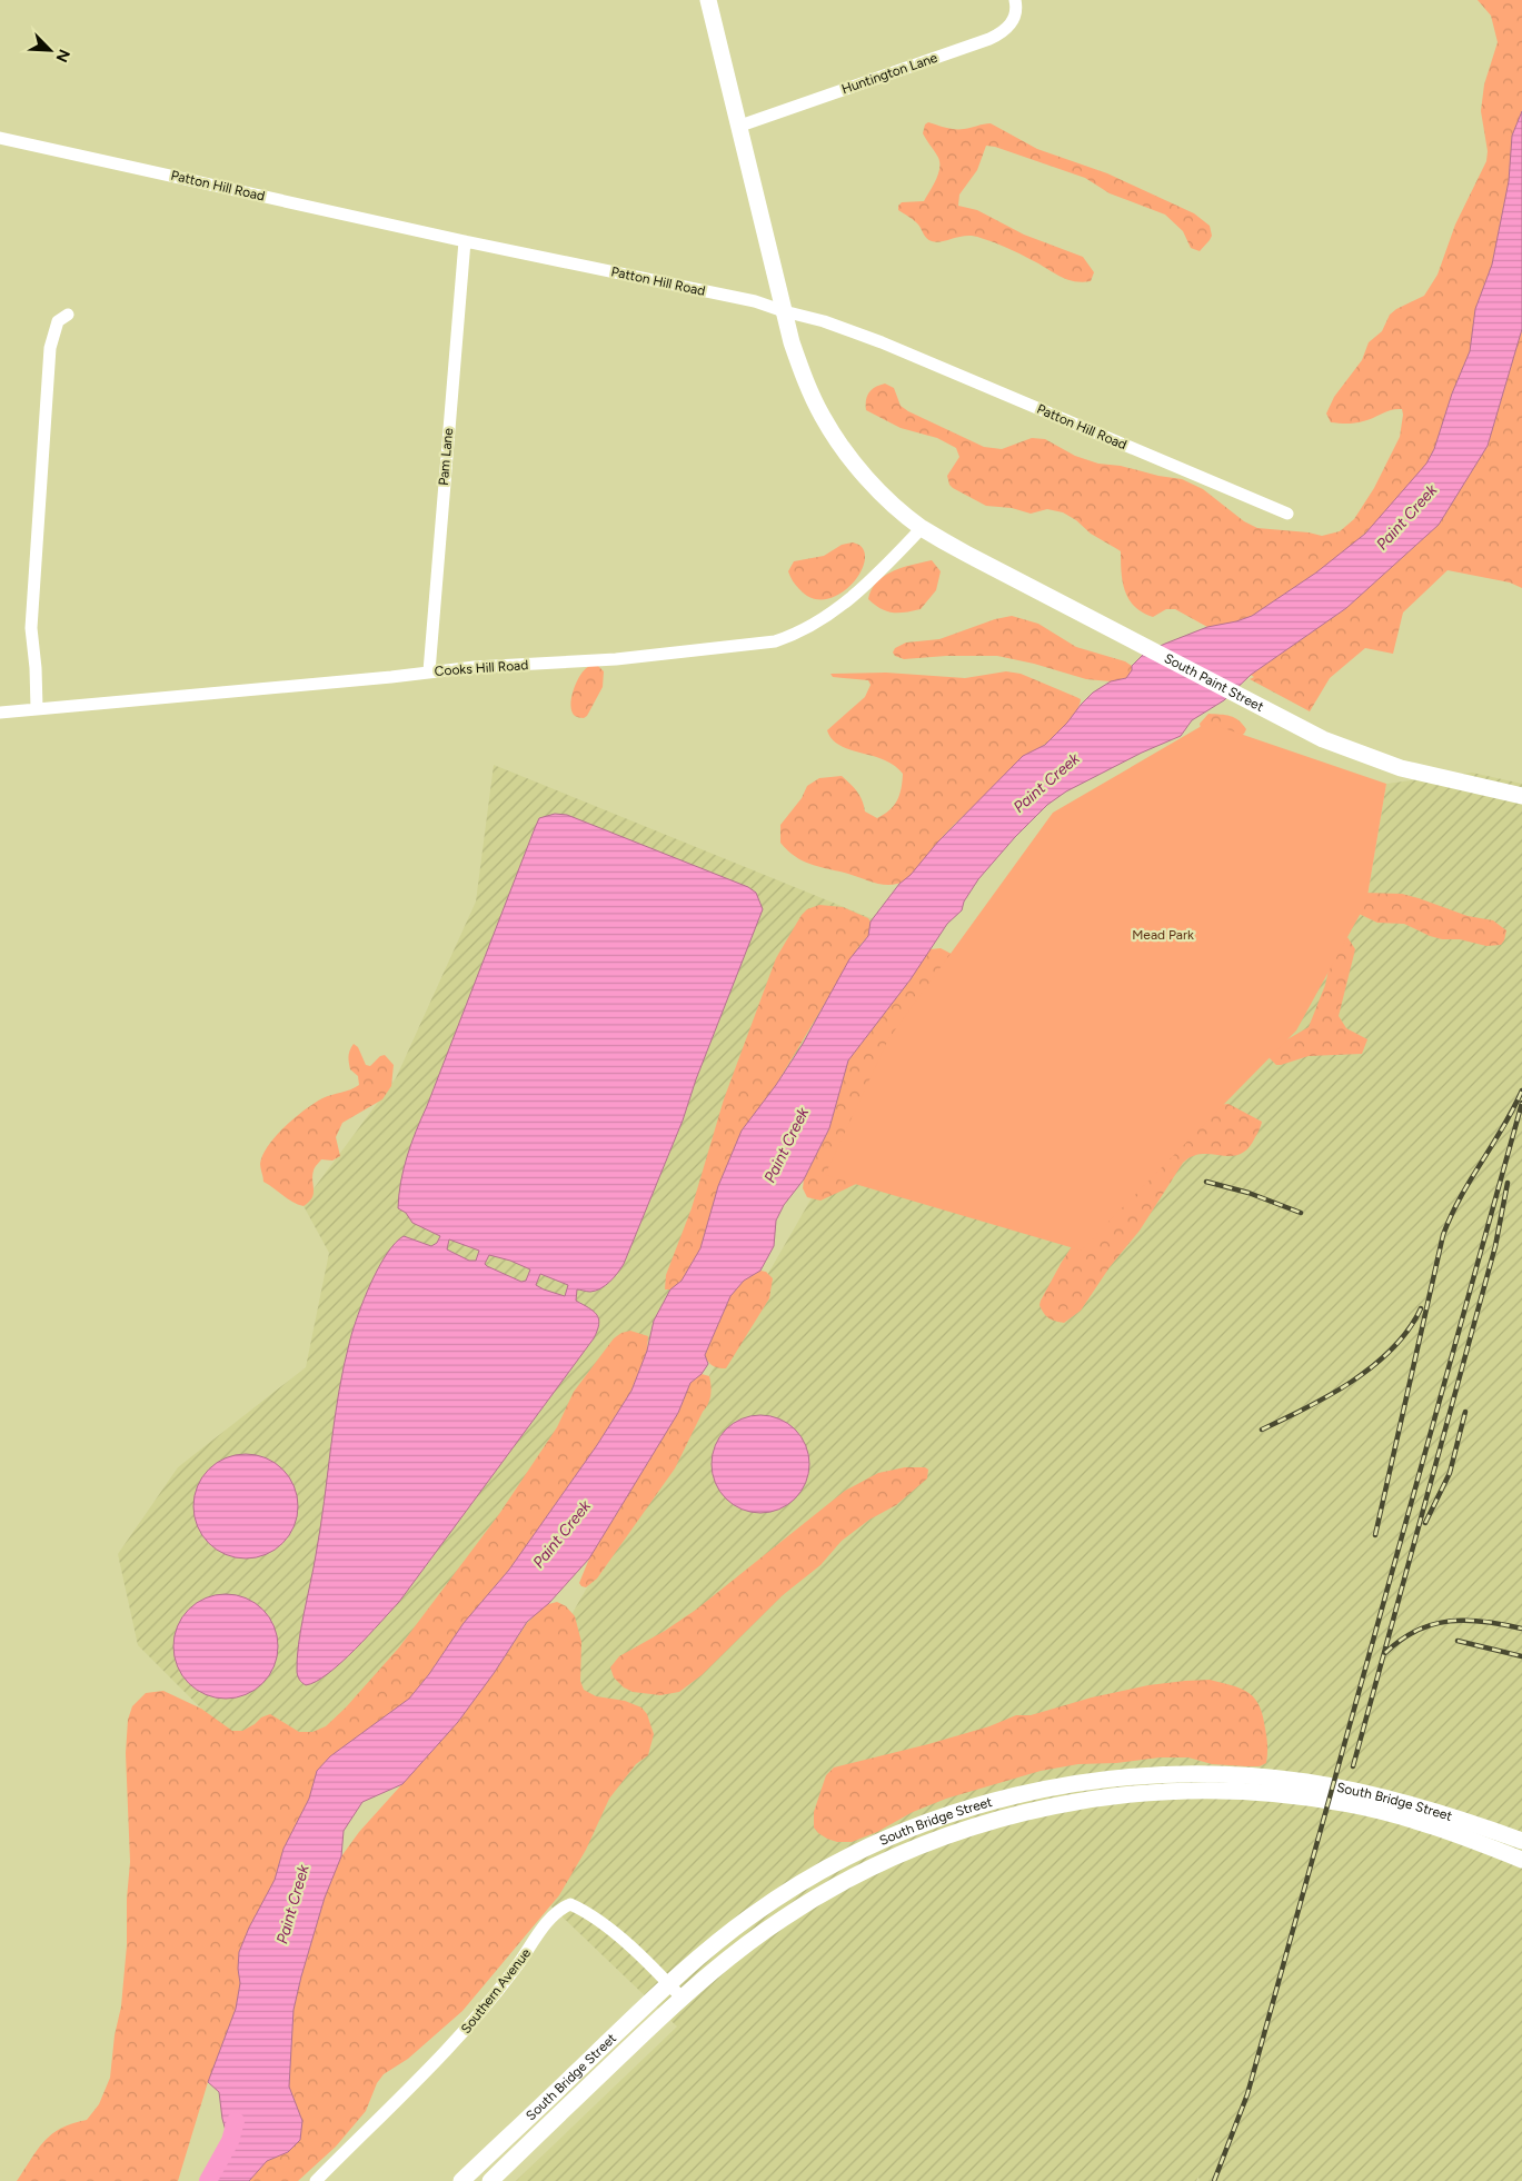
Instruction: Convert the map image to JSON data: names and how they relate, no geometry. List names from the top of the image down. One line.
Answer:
{"streets":{"main road":["South Paint Street","South Bridge Street"],"street":["Huntington Lane","Patton Hill Road","Pam Lane","Cooks Hill Road","Southern Avenue"]},"crossings":[["Huntington Lane","South Paint Street"],["Patton Hill Road","Pam Lane"],["Patton Hill Road","South Paint Street"],["Pam Lane","Cooks Hill Road"],["Cooks Hill Road","South Paint Street"],["South Bridge Street","Southern Avenue"]],"water":["Paint Creek"],"parks":["Mead Park"],"north":"bottom right"}
